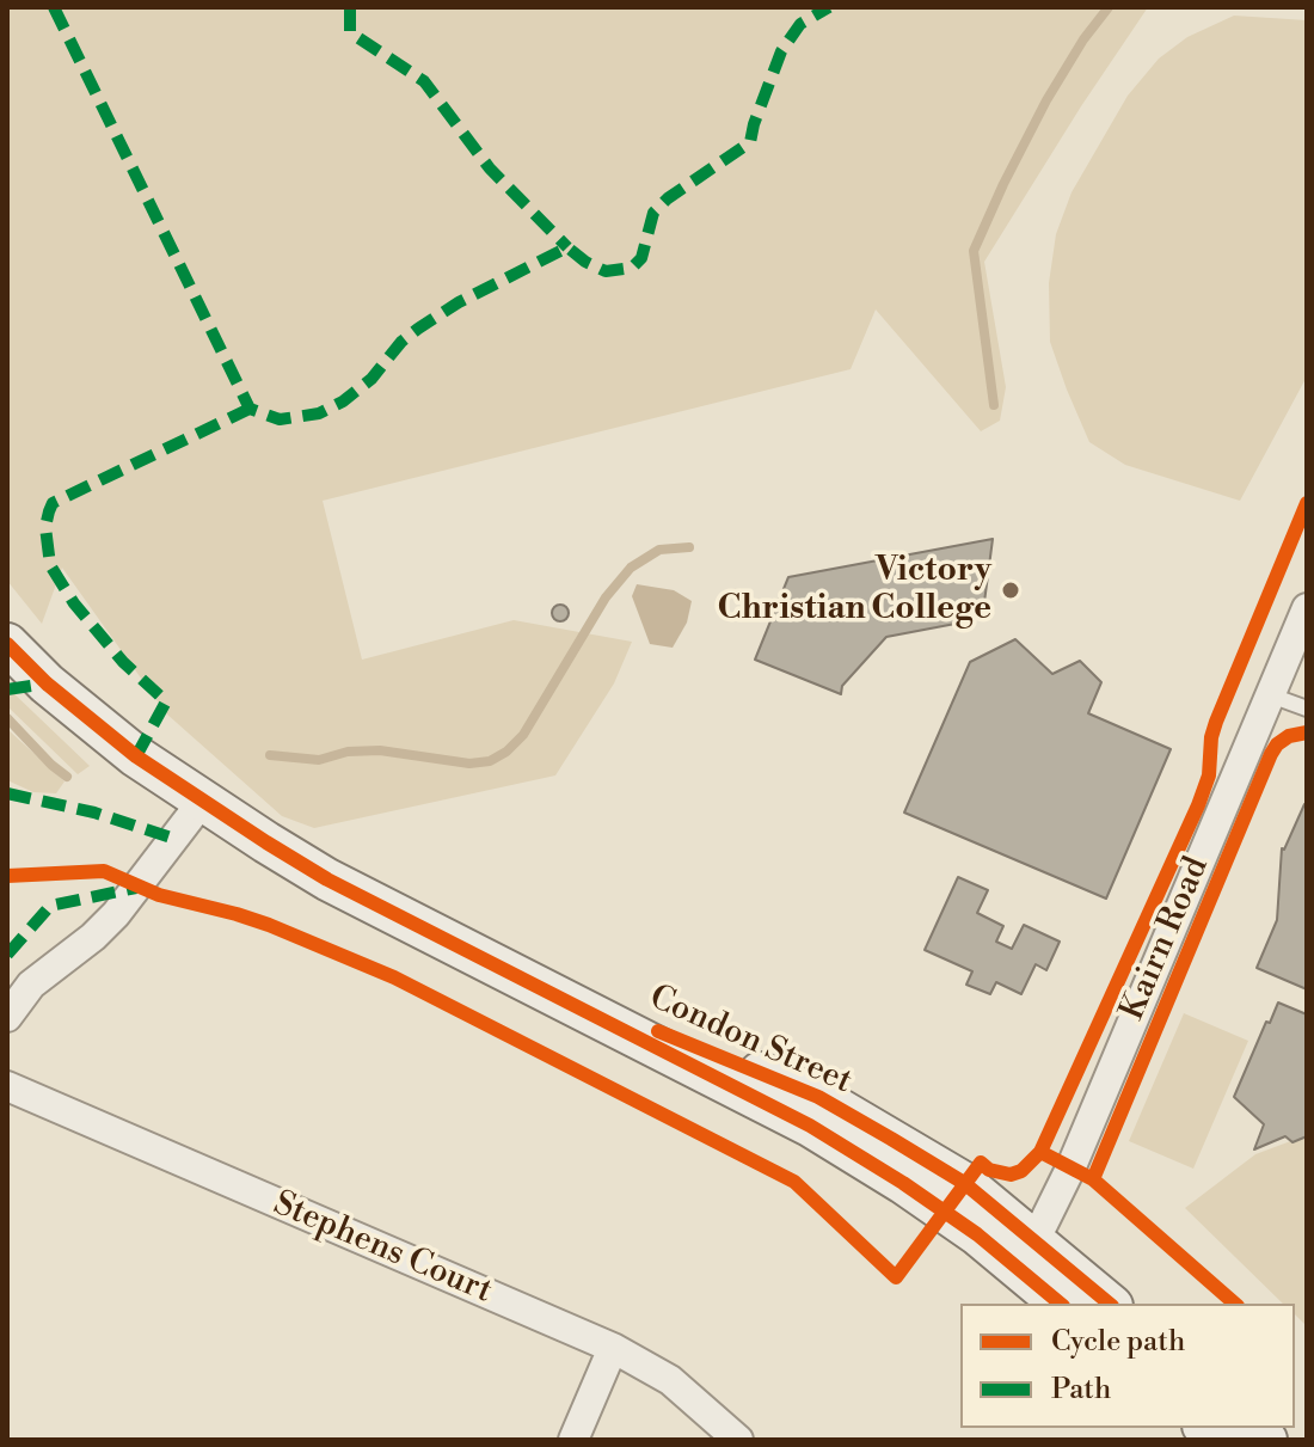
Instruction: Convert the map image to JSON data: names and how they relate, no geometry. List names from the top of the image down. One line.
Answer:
{"streets":{"main road":["Condon Street"],"street":["Kairn Road","Stephens Court"]},"crossings":[["Kairn Road","Condon Street"]],"places":["Victory Christian College"],"legend":["Cycle path","Path"]}
